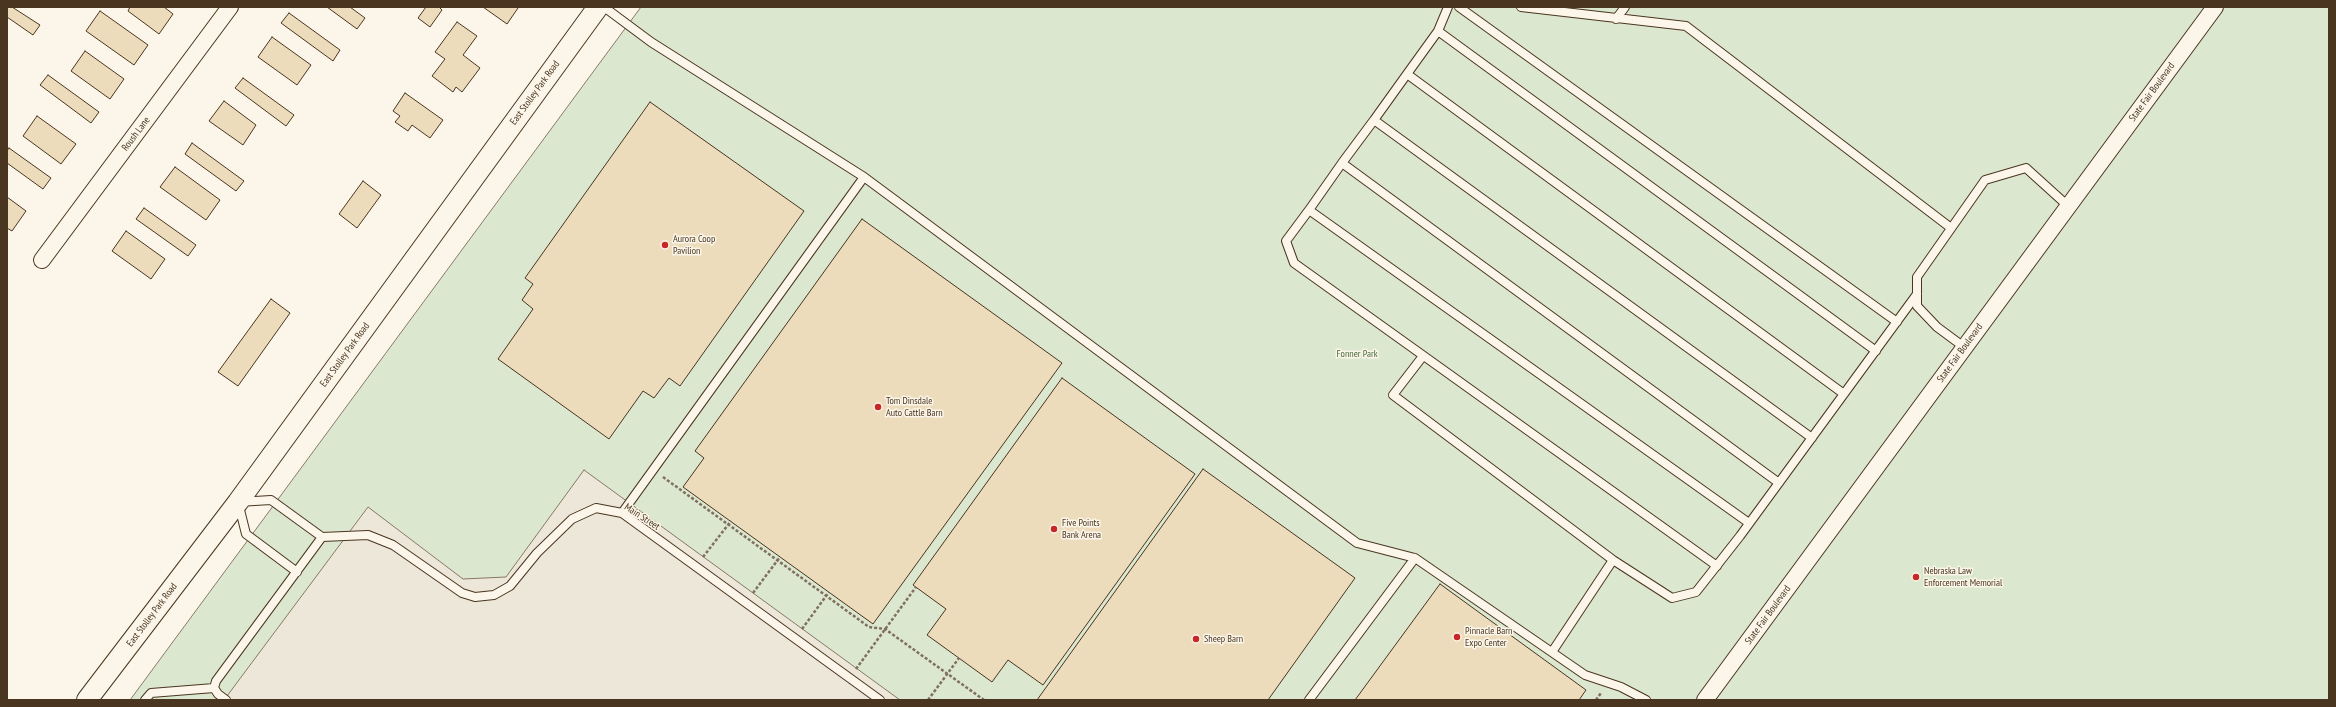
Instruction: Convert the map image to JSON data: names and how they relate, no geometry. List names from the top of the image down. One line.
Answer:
{"streets":{"street":["State Fair Boulevard","East Stolley Park Road","Roush Lane"],"lane":["Main Street"]},"parks":["Fonner Park"],"places":["Aurora Coop Pavilion","Tom Dinsdale Auto Cattle Barn","Five Points Bank Arena","Nebraska Law Enforcement Memorial","Pinnacle Barn Expo Center","Sheep Barn"]}
